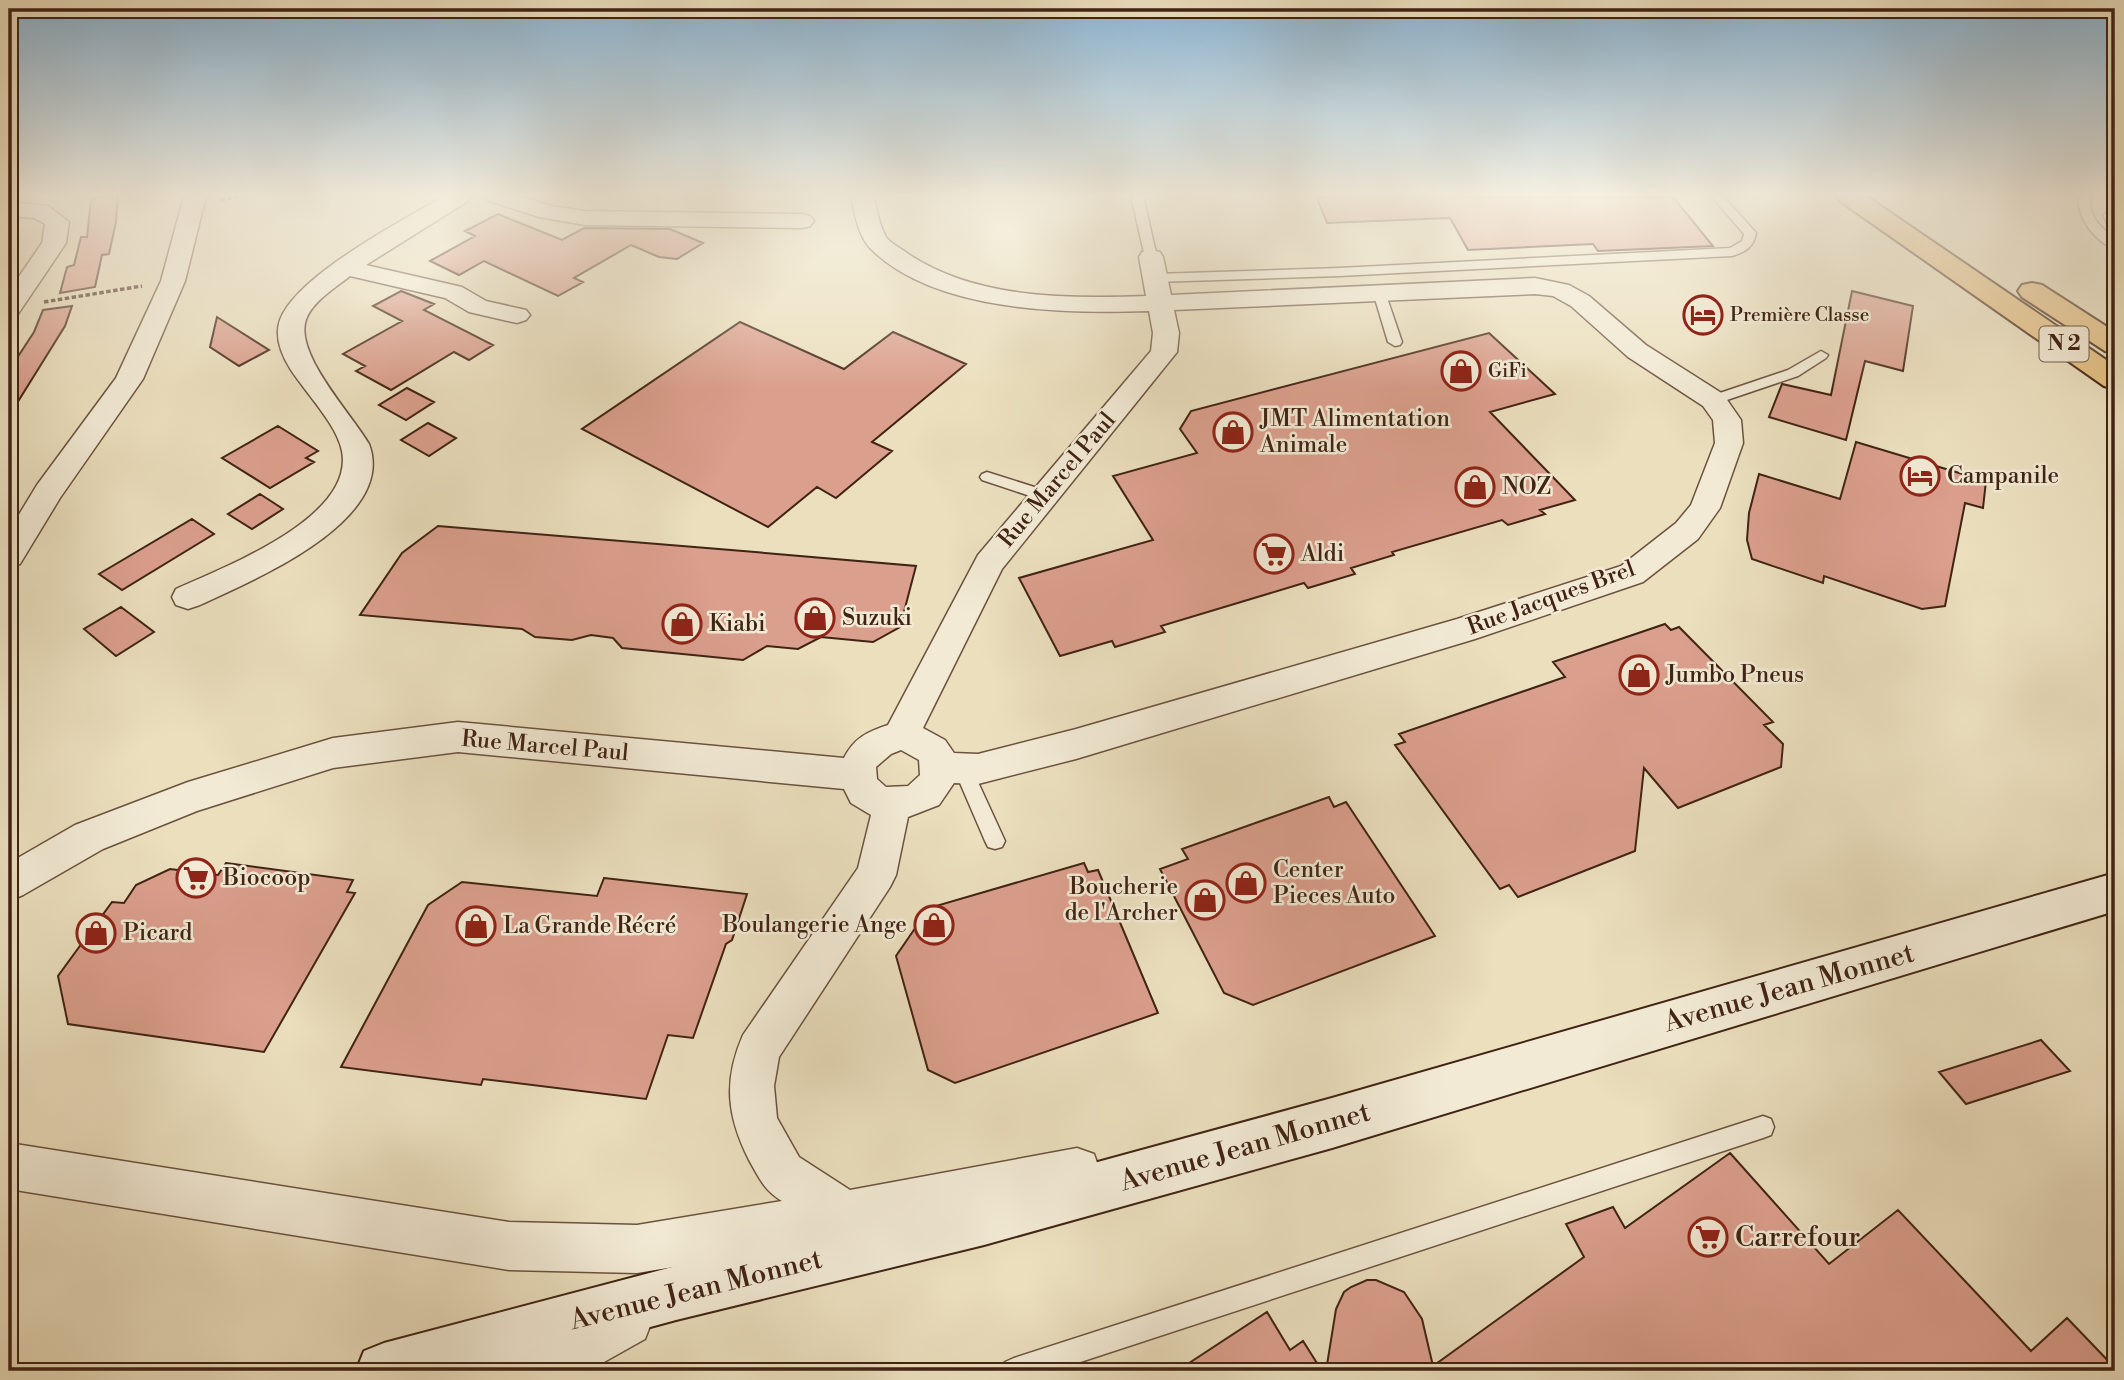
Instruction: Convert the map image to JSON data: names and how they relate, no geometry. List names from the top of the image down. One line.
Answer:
{"streets":{"highway":["N 2"],"main road":["Avenue Jean Monnet"],"street":["Rue Marcel Paul","Rue Jacques Brel"]},"crossings":[["Rue Marcel Paul","Rue Jacques Brel"]],"places":{"hotel":["Première Classe","Campanile"],"shop":["GiFi","JMT Alimentation Animale","NOZ","Suzuki","Kiabi","Jumbo Pneus","Center Pieces Auto","Boucherie de l'Archer","Boulangerie Ange","La Grande Récré","Picard"],"supermarket":["Aldi","Biocoop","Carrefour"]}}
